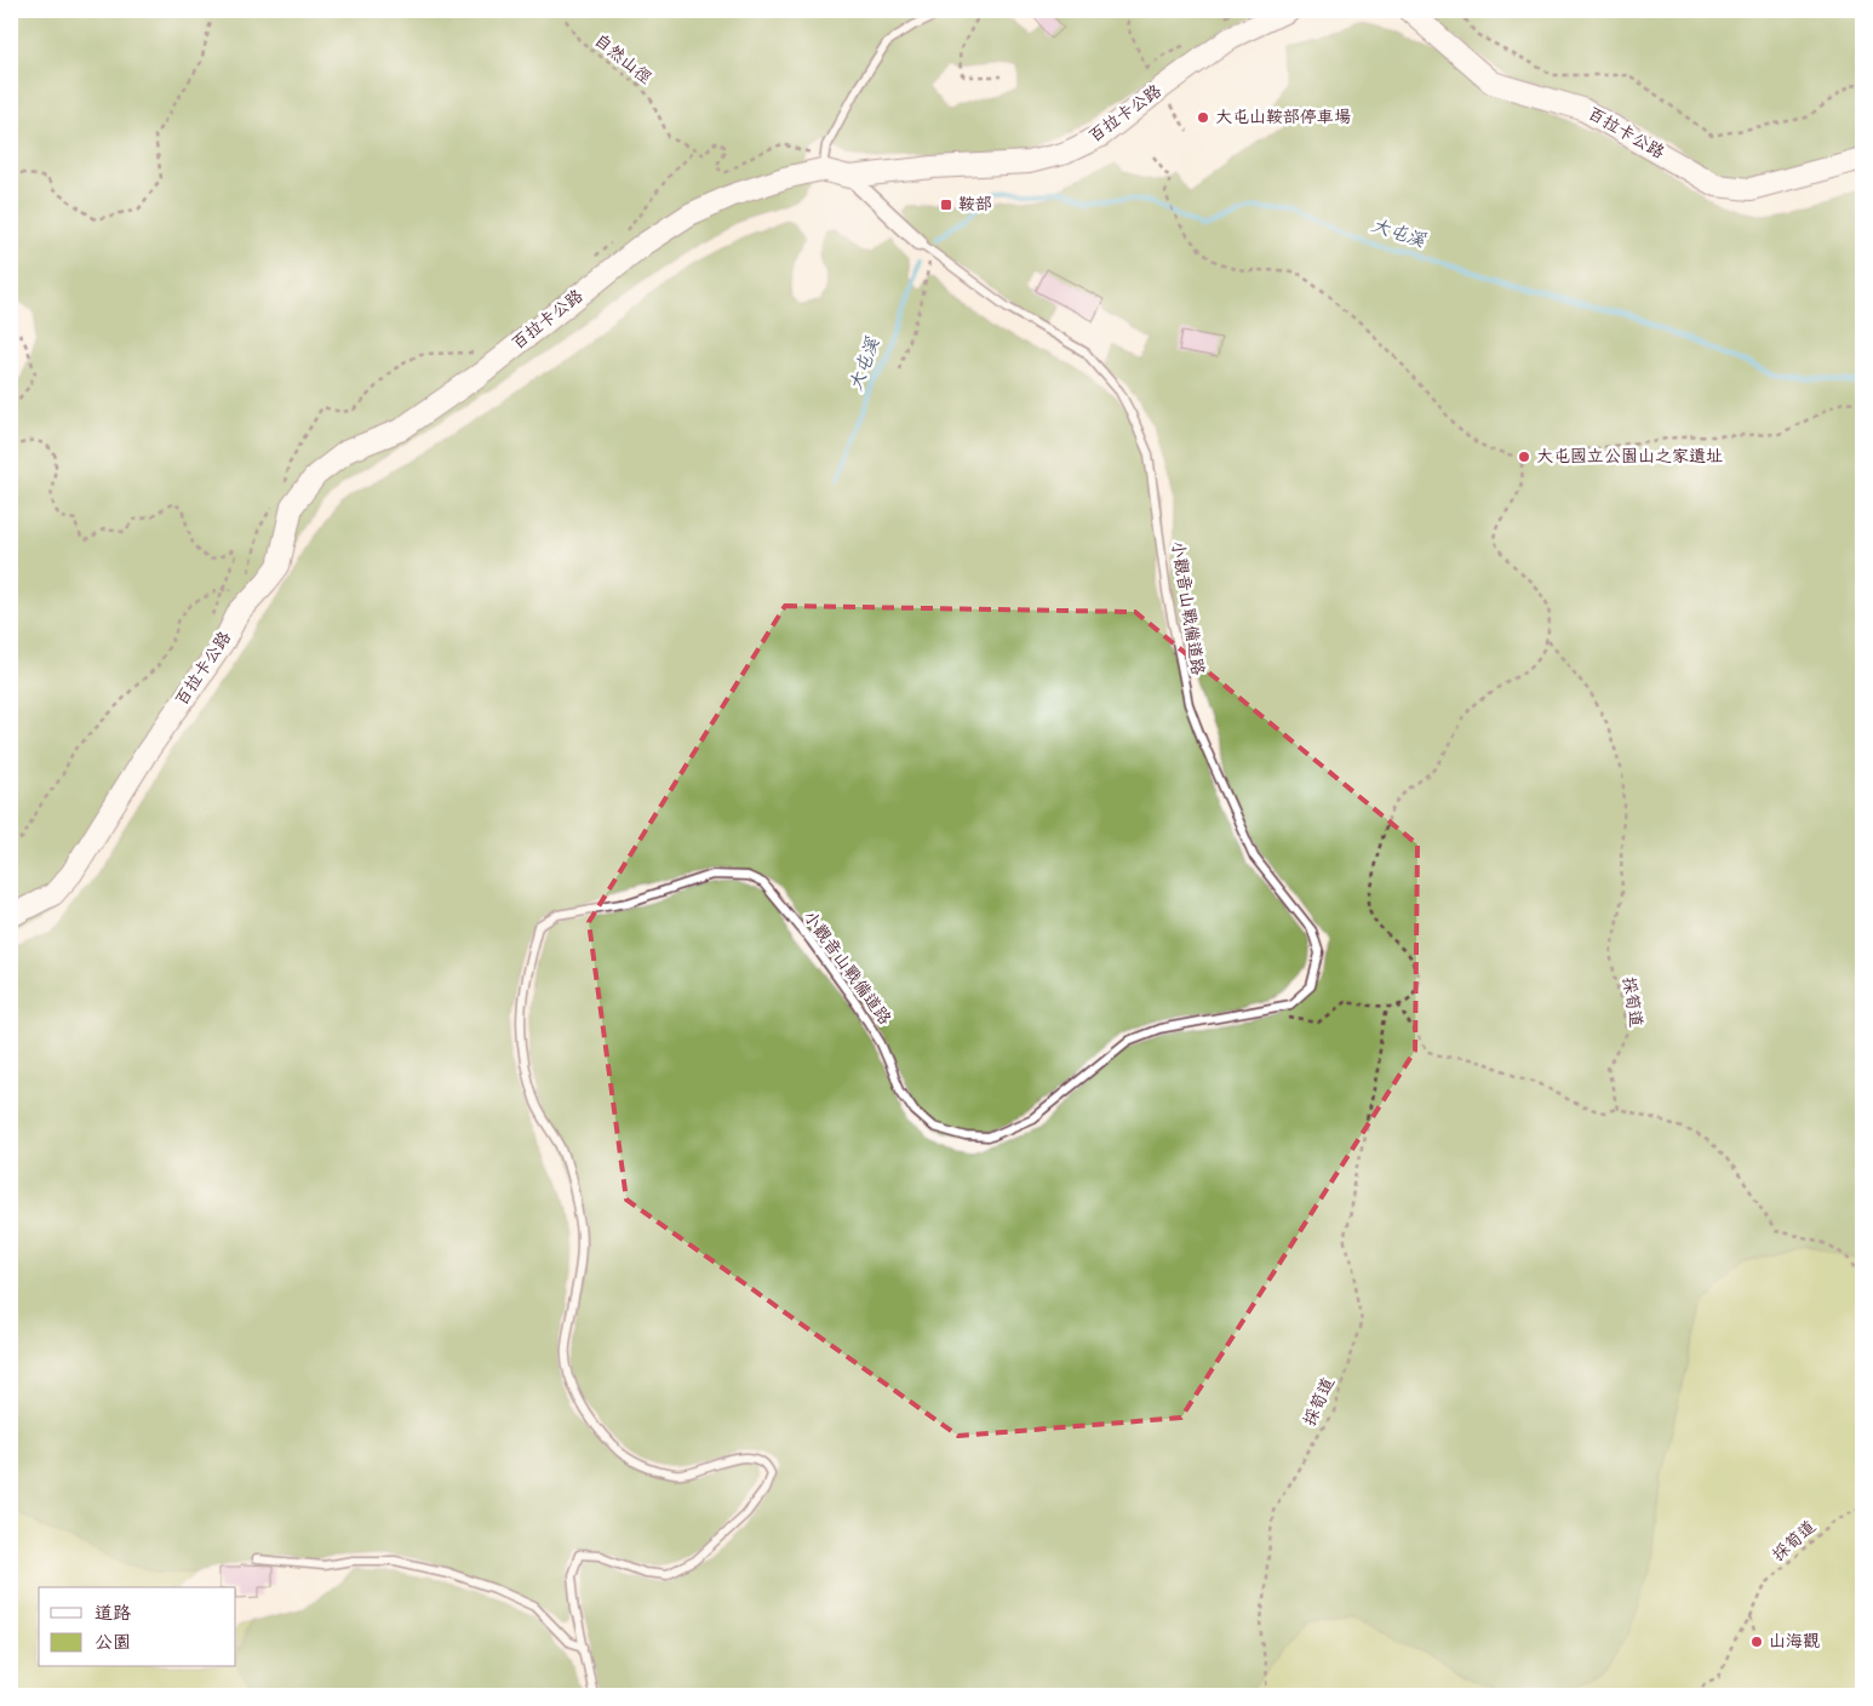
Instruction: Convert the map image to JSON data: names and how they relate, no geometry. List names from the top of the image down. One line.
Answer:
{"streets":{"main road":["百拉卡公路"],"lane":["小觀音山戰備道路"],"path":["自然山徑","採筍道"]},"water":["大屯溪"],"places":{"other":["大屯山鞍部停車場","大屯國立公園山之家遺址","山海觀"],"transit":["鞍部"]},"legend":["道路","公園"]}
